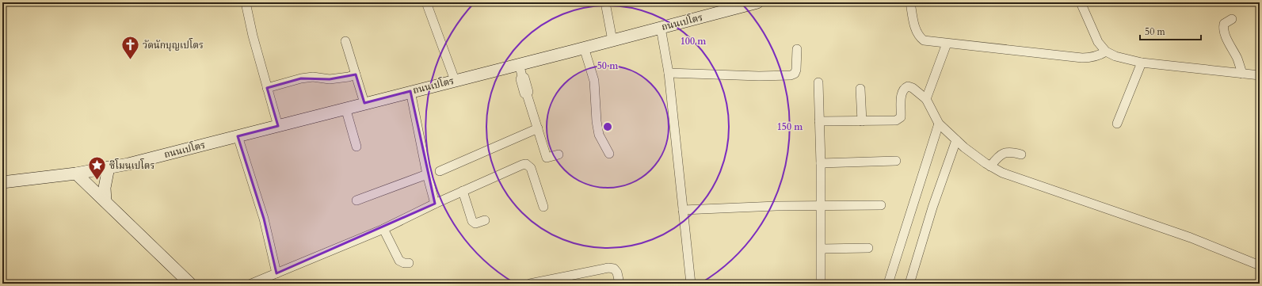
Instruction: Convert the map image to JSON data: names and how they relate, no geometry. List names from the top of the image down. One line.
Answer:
{"streets":{"street":["ถนนเปโตร"]},"places":{"church":["วัดนักบุญเปโตร"],"place":["ซีโมนเปโตร"]},"scale_bar":"50 m","rings":["100 m","50 m","150 m"]}
